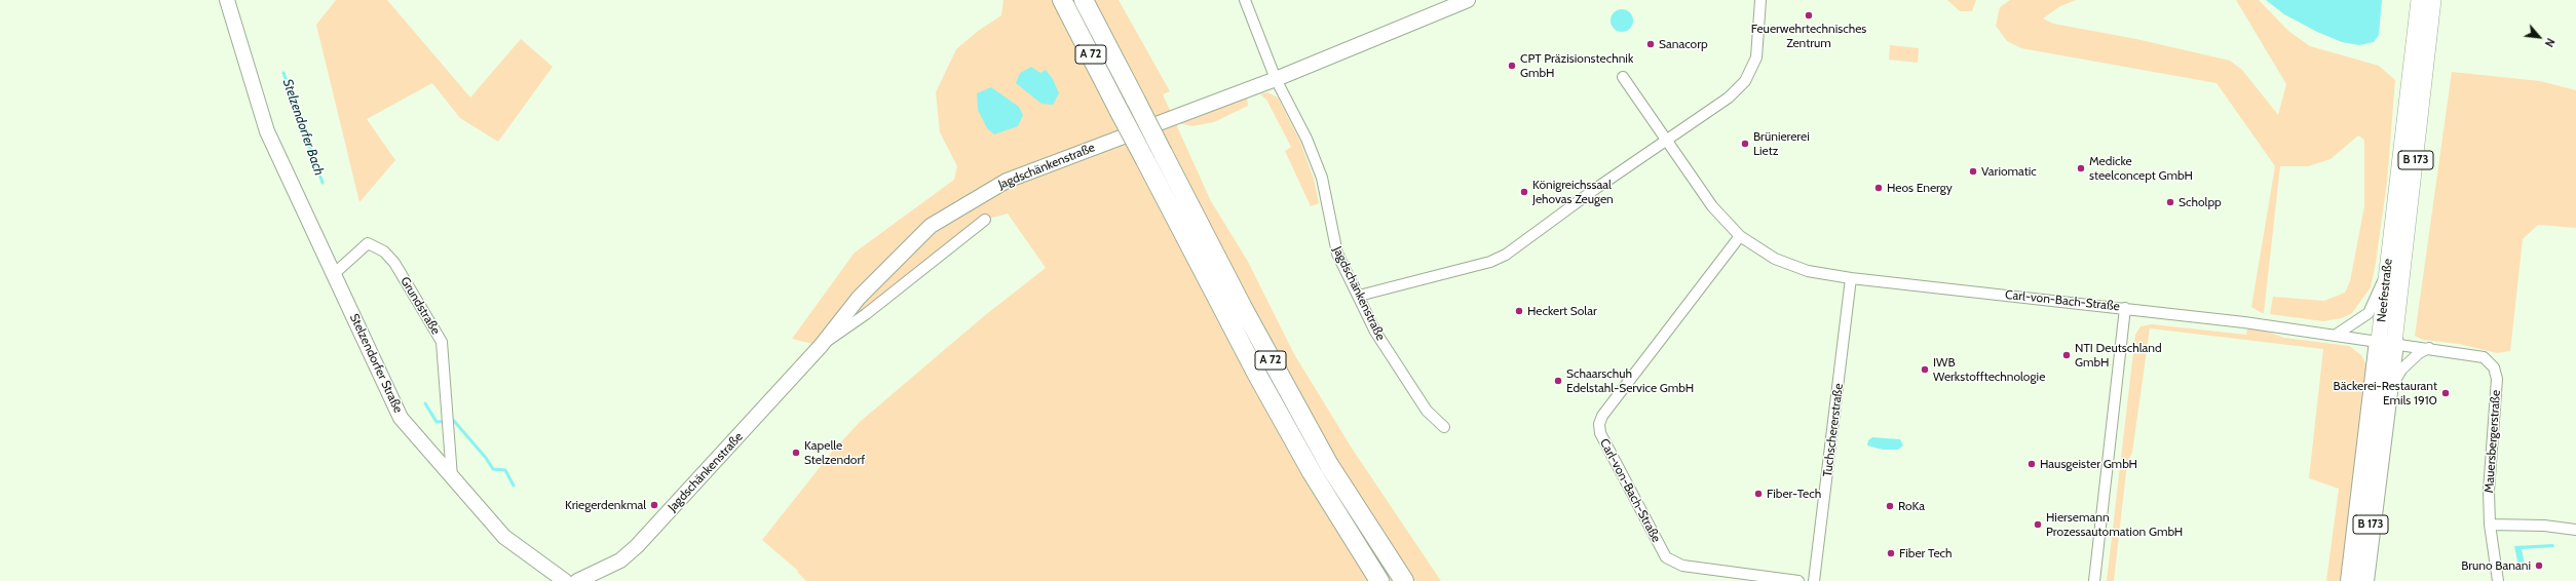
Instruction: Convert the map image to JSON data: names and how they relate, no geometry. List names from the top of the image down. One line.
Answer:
{"streets":{"highway":["A 72","B 173","Neefestraße"],"main road":["Jagdschänkenstraße","Stelzendorfer Straße"],"street":["Carl-von-Bach-Straße","Grundstraße","Tuchschererstraße","Mauersbergerstraße"]},"crossings":[["Neefestraße","Carl-von-Bach-Straße"],["Neefestraße","Mauersbergerstraße"],["Carl-von-Bach-Straße","Tuchschererstraße"],["Carl-von-Bach-Straße","Mauersbergerstraße"],["Grundstraße","Stelzendorfer Straße"]],"water":["Stelzendorfer Bach"],"places":["Feuerwehrtechnisches Zentrum","Sanacorp","CPT Präzisionstechnik GmbH","Brüniererei Lietz","Medicke steelconcept GmbH","Variomatic","Heos Energy","Königreichssaal Jehovas Zeugen","Scholpp","Heckert Solar","NTI Deutschland GmbH","IWB Werkstofftechnologie","Schaarschuh Edelstahl-Service GmbH","Bäckerei-Restaurant Emils 1910","Kapelle Stelzendorf","Hausgeister GmbH","Fiber-Tech","Kriegerdenkmal","RoKa","Hiersemann Prozessautomation GmbH","Fiber Tech","Bruno Banani"],"north":"bottom right"}
